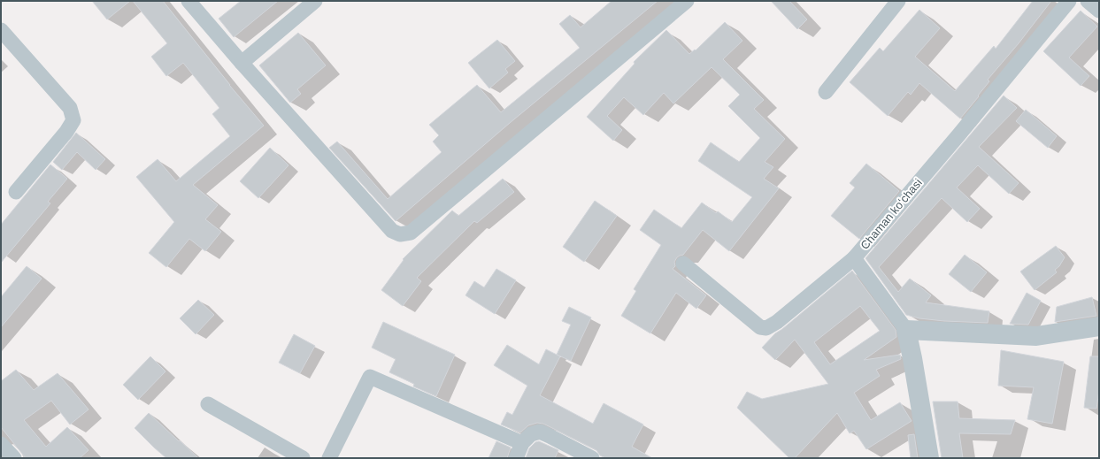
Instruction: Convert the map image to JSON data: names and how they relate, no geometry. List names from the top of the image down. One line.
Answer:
{"streets":{"street":["Chaman koʻchasi"]}}
